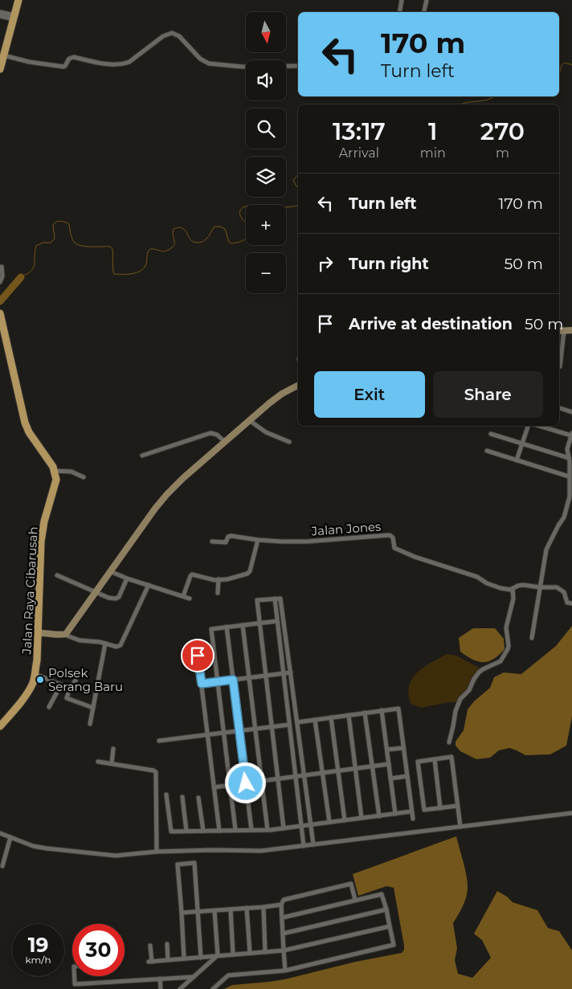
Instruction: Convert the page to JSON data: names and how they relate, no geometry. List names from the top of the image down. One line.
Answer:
{"streets":{"main road":["Jalan Raya Cibarusah"],"street":["Jalan Jones"]},"places":["Polsek Serang Baru"],"north":"bottom","page":{"map_buttons":["+","−"],"turn":["170 m","Turn left"],"eta":["13:17","Arrival","1","min","270","m"],"list":[{"name":"Turn left","value":"170 m"},{"name":"Turn right","value":"50 m"},{"name":"Arrive at destination","value":"50 m"}],"buttons":["Exit","Share"],"speed":"19 km/h","limit":"30"}}
